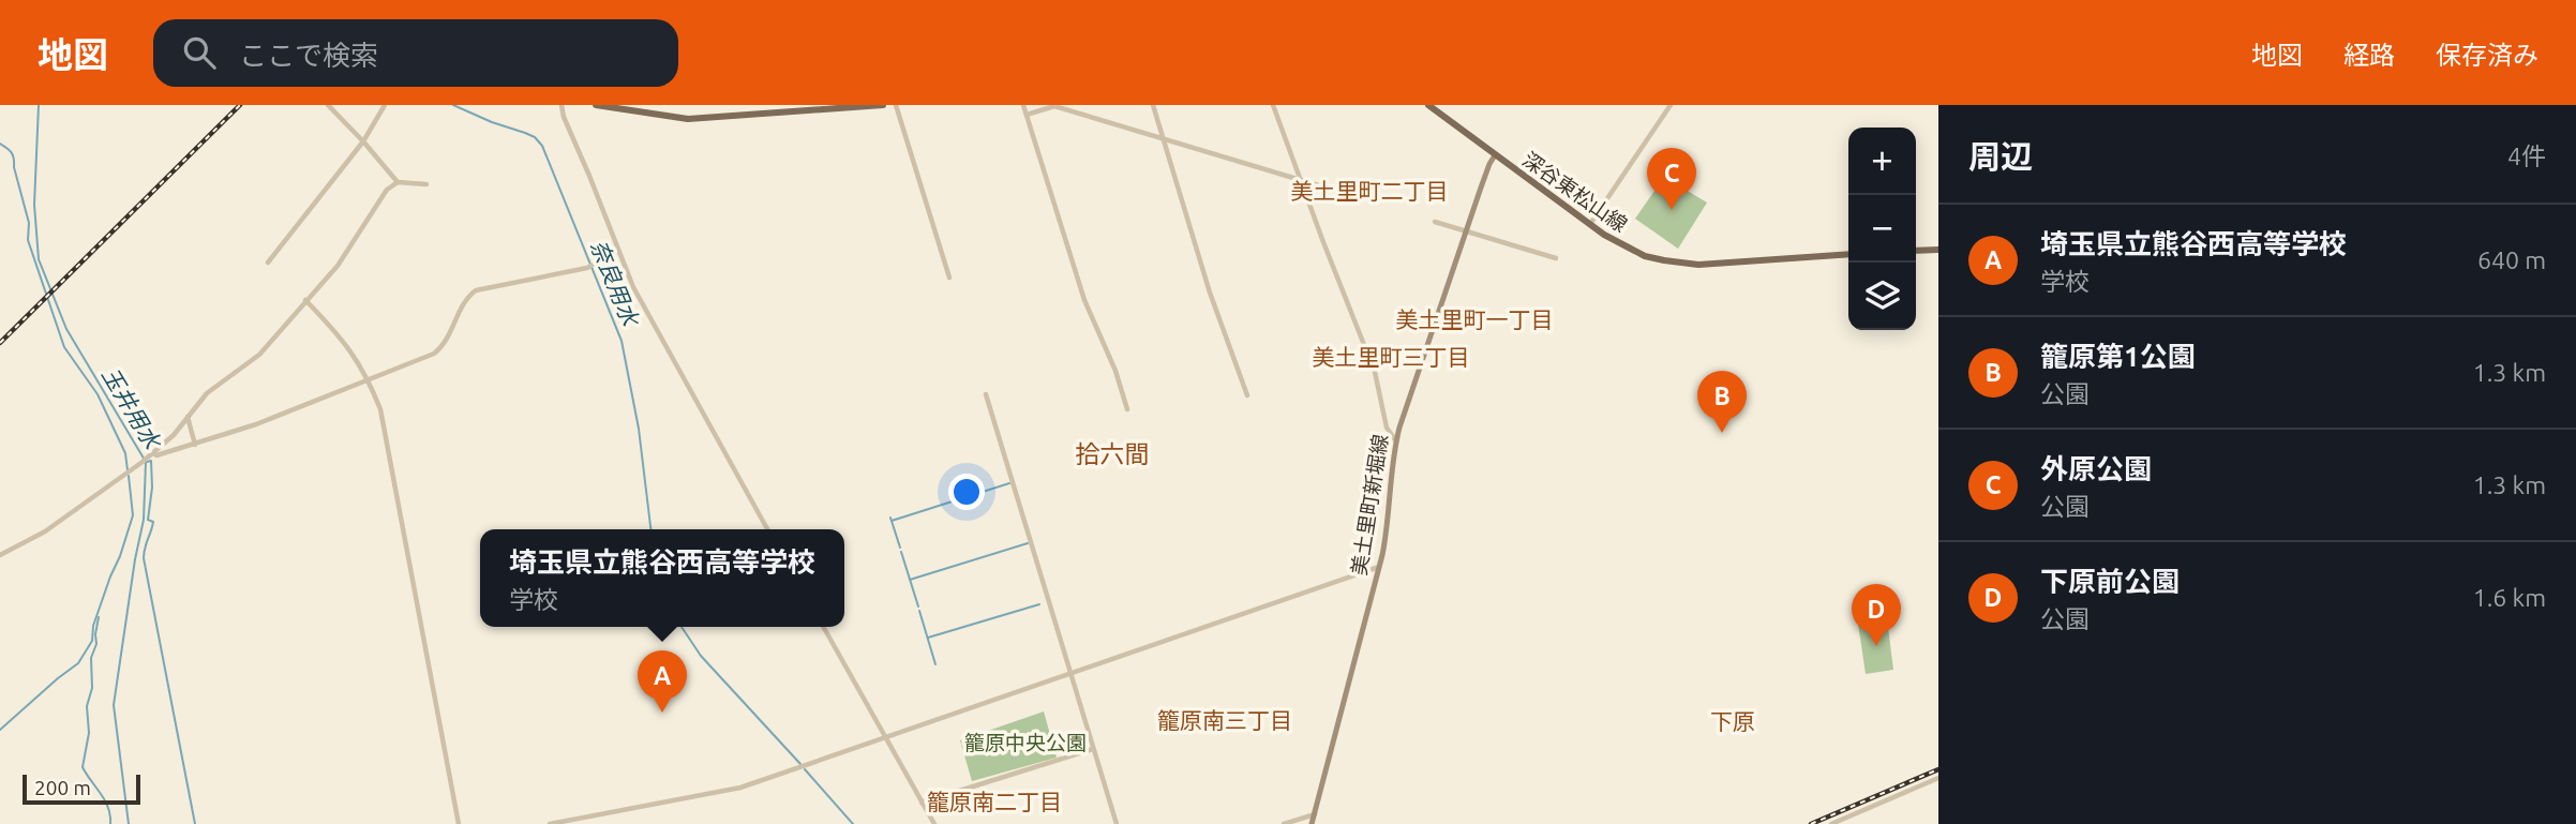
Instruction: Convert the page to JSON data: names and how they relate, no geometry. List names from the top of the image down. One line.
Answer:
{"streets":{"main road":["深谷東松山線","美土里町新堀線"]},"crossings":[["深谷東松山線","美土里町新堀線"]],"districts":["美土里町二丁目","美土里町一丁目","美土里町三丁目","拾六間","籠原南三丁目","下原","籠原南二丁目"],"water":["奈良用水","玉井用水"],"parks":["籠原中央公園"],"scale_bar":"200 m","page":{"header":"地図","search":"ここで検索","nav":["地図","経路","保存済み"],"heading":["周辺","4件"],"map_buttons":["+","−"],"pins":["C","B","D","A"],"list":[{"mark":"A","name":"埼玉県立熊谷西高等学校","note":"学校","value":"640 m"},{"mark":"B","name":"籠原第1公園","note":"公園","value":"1.3 km"},{"mark":"C","name":"外原公園","note":"公園","value":"1.3 km"},{"mark":"D","name":"下原前公園","note":"公園","value":"1.6 km"}],"popup":["埼玉県立熊谷西高等学校","学校"],"scale":"200 m"}}
